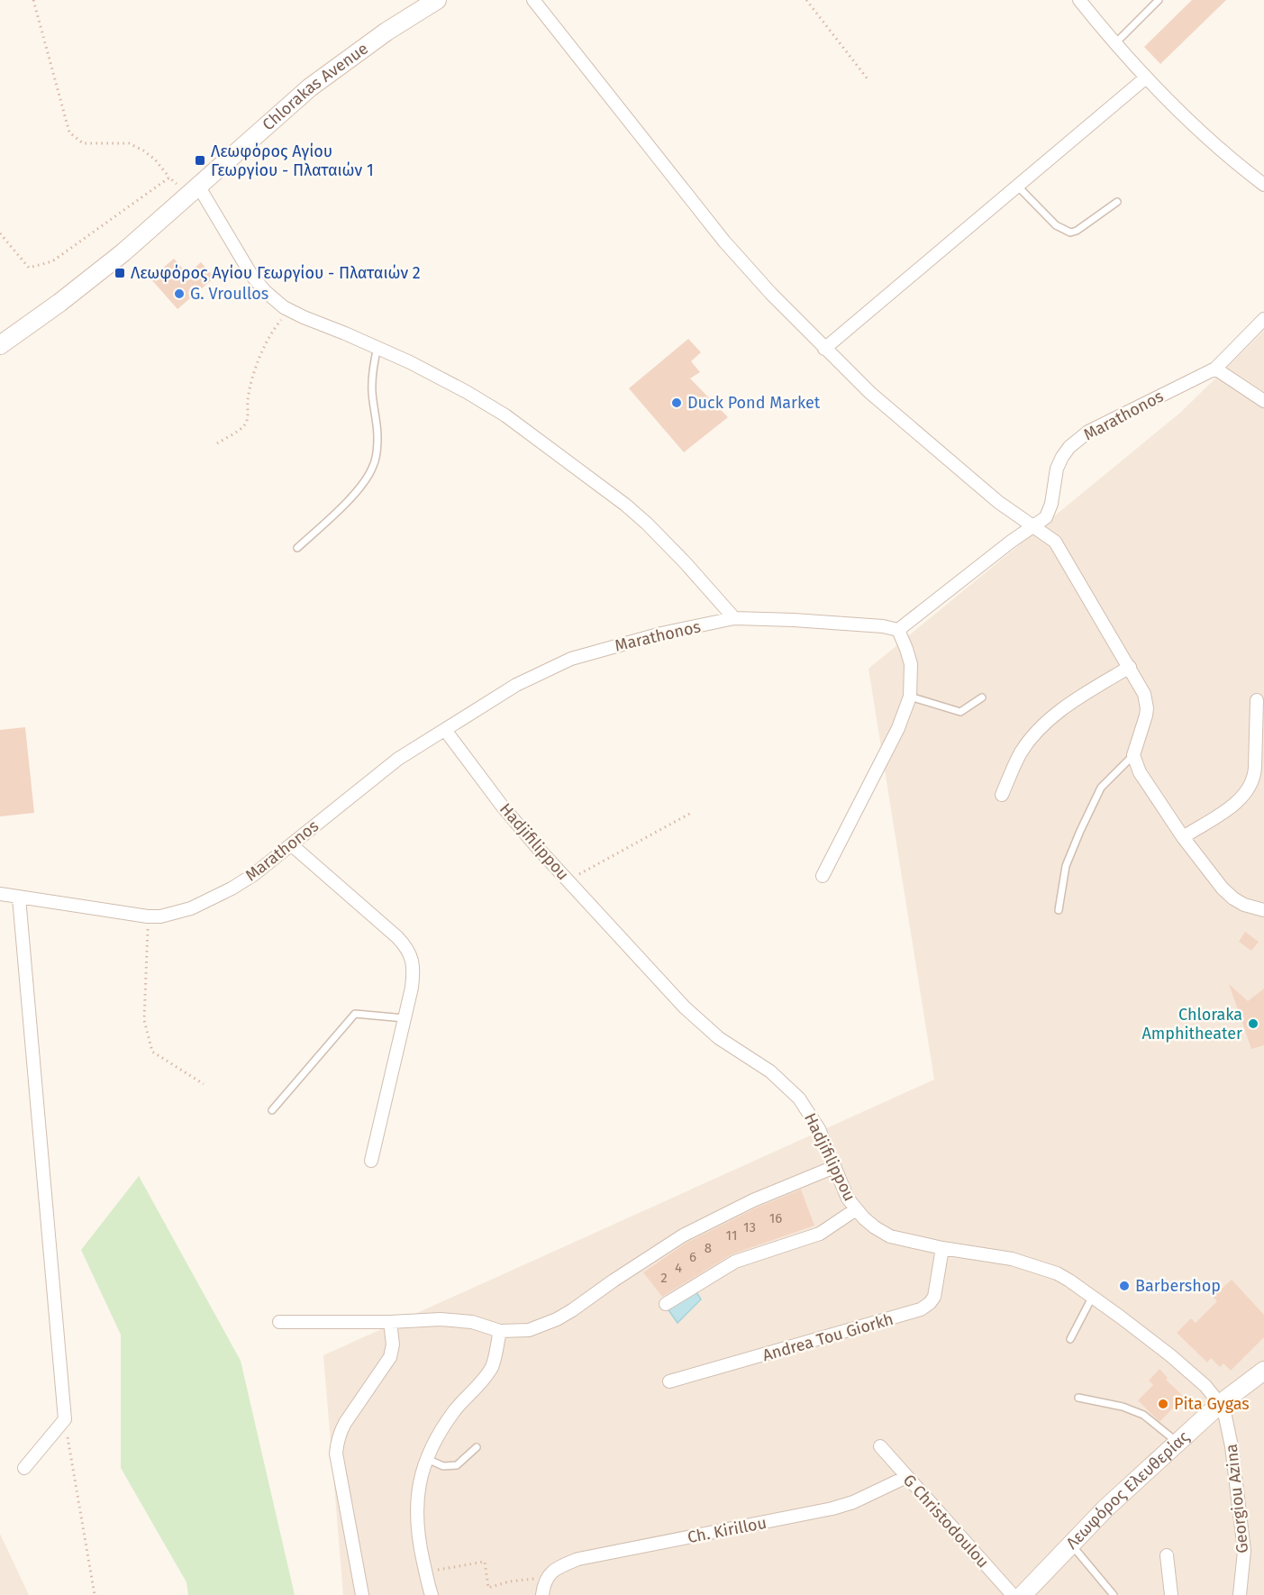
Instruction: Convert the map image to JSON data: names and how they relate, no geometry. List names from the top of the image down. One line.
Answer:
{"streets":{"main road":["Chlorakas Avenue","Λεωφόρος Ελευθερίας"],"street":["Marathonos","Hadjifilippou","Andrea Tou Giorkh","Georgiou Azina","G Christodoulou","Ch. Kirillou"]},"crossings":[["Marathonos","Hadjifilippou"],["Hadjifilippou","Andrea Tou Giorkh"],["Hadjifilippou","Λεωφόρος Ελευθερίας"],["Hadjifilippou","Georgiou Azina"],["Λεωφόρος Ελευθερίας","Georgiou Azina"],["G Christodoulou","Ch. Kirillou"]],"places":{"transit":["Λεωφόρος Αγίου Γεωργίου - Πλαταιών 1","Λεωφόρος Αγίου Γεωργίου - Πλαταιών 2"],"other":["G. Vroullos","Duck Pond Market","Chloraka Amphitheater","Barbershop","Pita Gygas"]},"house_numbers":["16","13","11","8","6","4","2"]}
